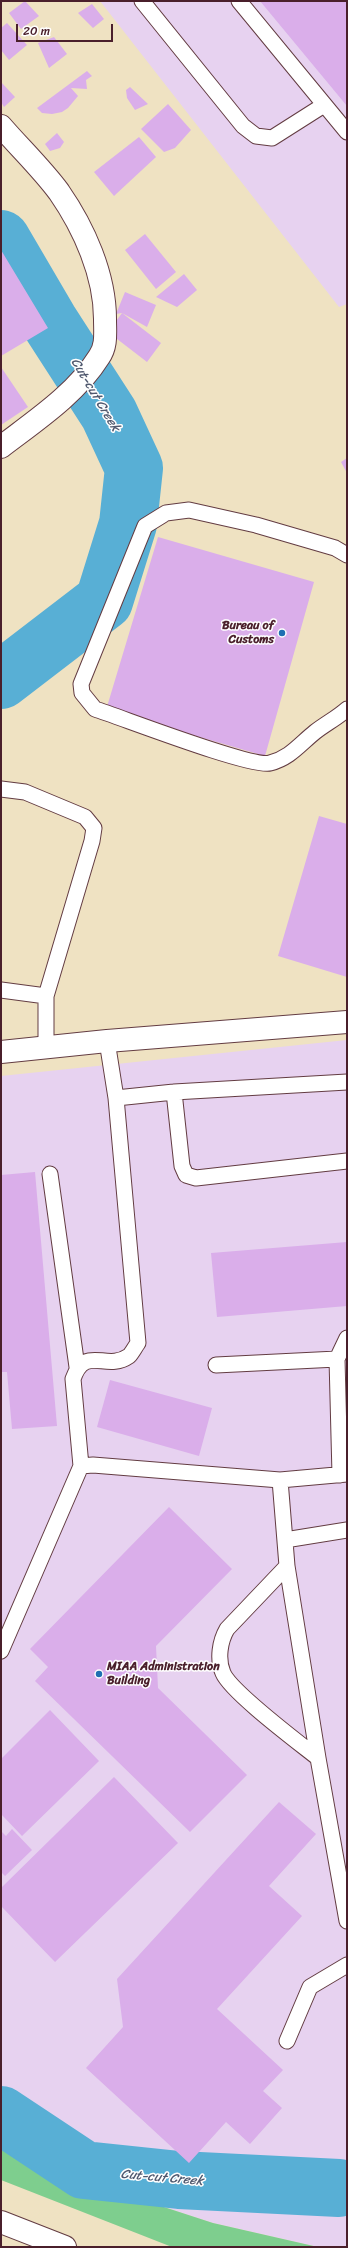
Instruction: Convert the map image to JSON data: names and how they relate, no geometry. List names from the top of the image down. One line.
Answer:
{"water":["Cut-cut Creek"],"places":["Bureau of Customs","MIAA Administration Building"],"scale_bar":"20 m"}
